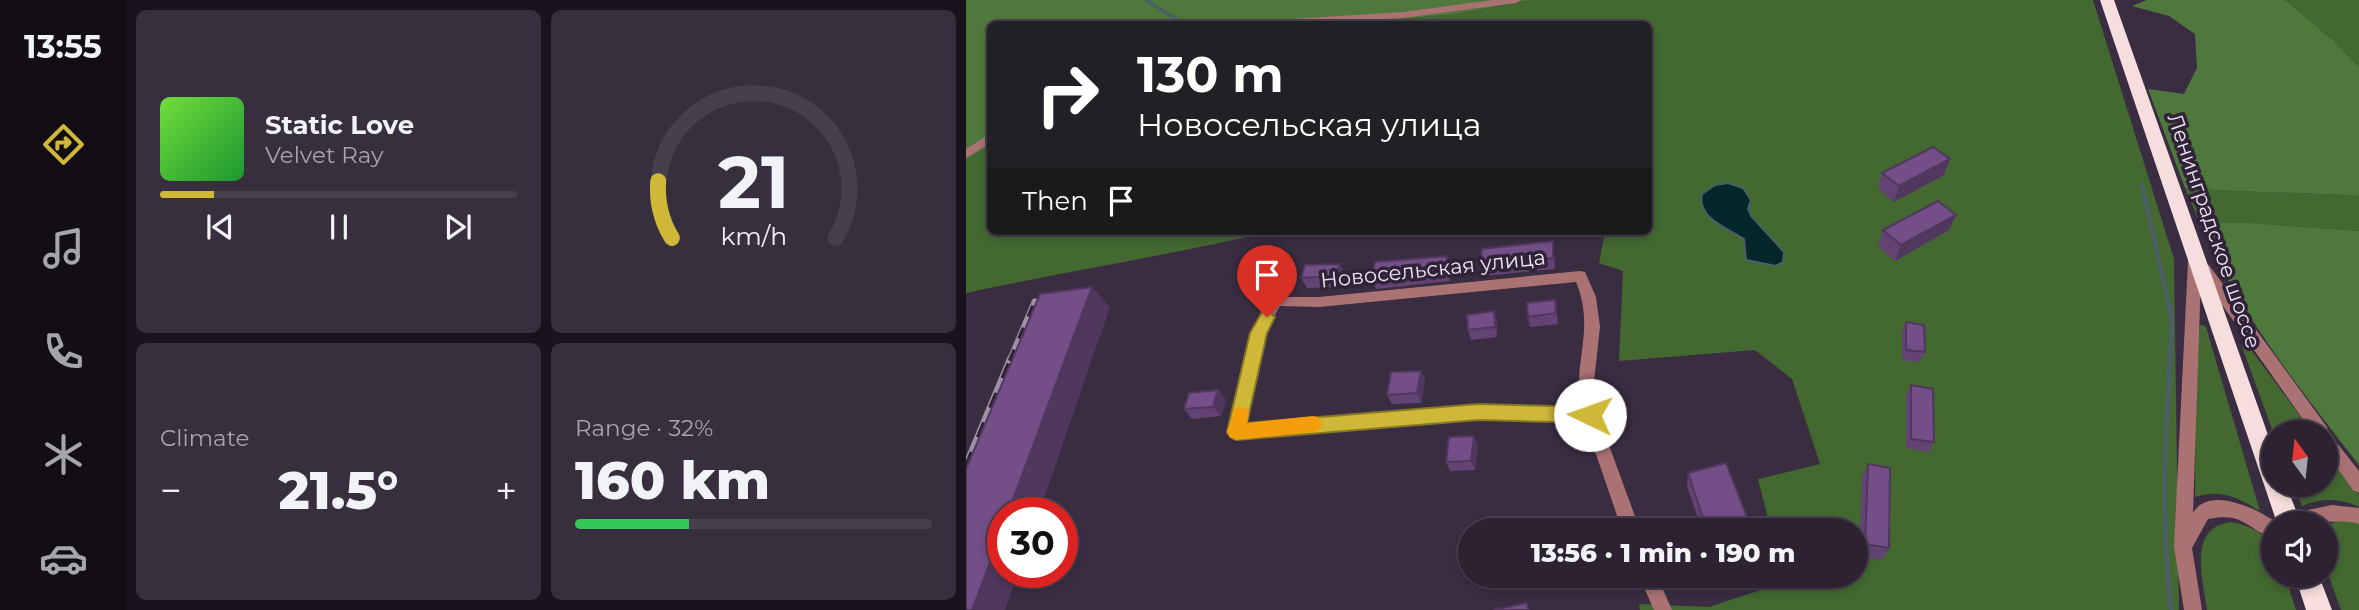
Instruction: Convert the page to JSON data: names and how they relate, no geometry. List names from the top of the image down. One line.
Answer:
{"streets":{"highway":["Ленинградское шоссе"],"street":["Новосельская улица"]},"north":"top","page":{"tabs":"13:55","turn":["130 m","Новосельская улица"],"song":["Static Love","Velvet Ray"],"then":"Then","tile":["Climate",["Range · 32%","160 km"]],"heat":["−","21.5°","+"],"limit":"30","trip":"13:56 · 1 min · 190 m","gauge":["21","km/h"]}}
